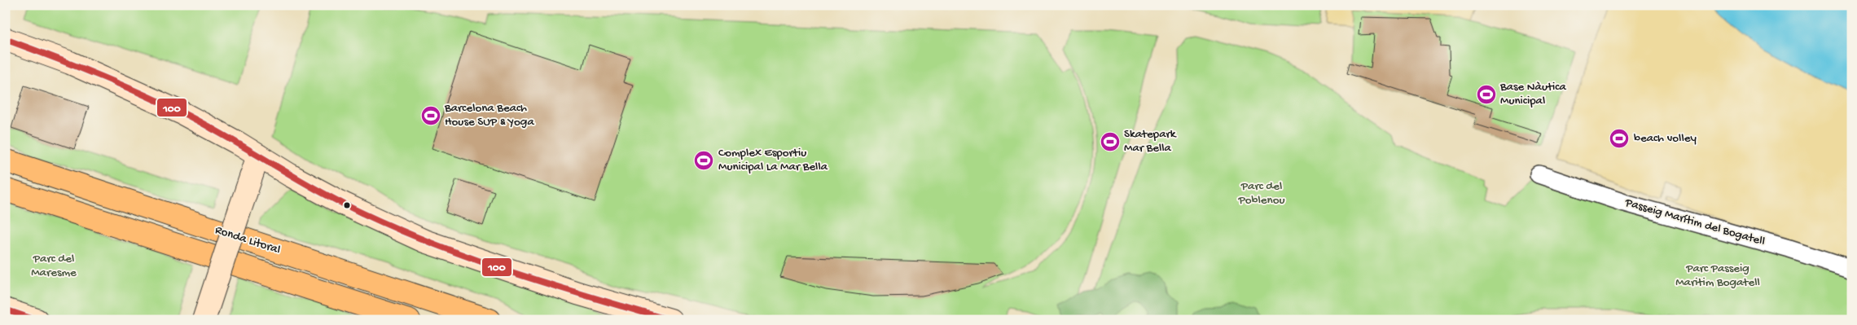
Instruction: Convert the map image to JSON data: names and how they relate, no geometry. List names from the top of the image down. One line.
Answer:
{"streets":{"highway":["Ronda Litoral"],"street":["Passeig Marítim del Bogatell"]},"parks":["Parc del Poblenou","Parc del Maresme","Parc Passeig Maritim Bogatell"],"places":{"sports":["Base Nàutica Municipal","Barcelona Beach House SUP & Yoga","beach volley","Skatepark Mar Bella","Complex Esportiu Municipal La Mar Bella"]},"lines":["transit line 100"]}
